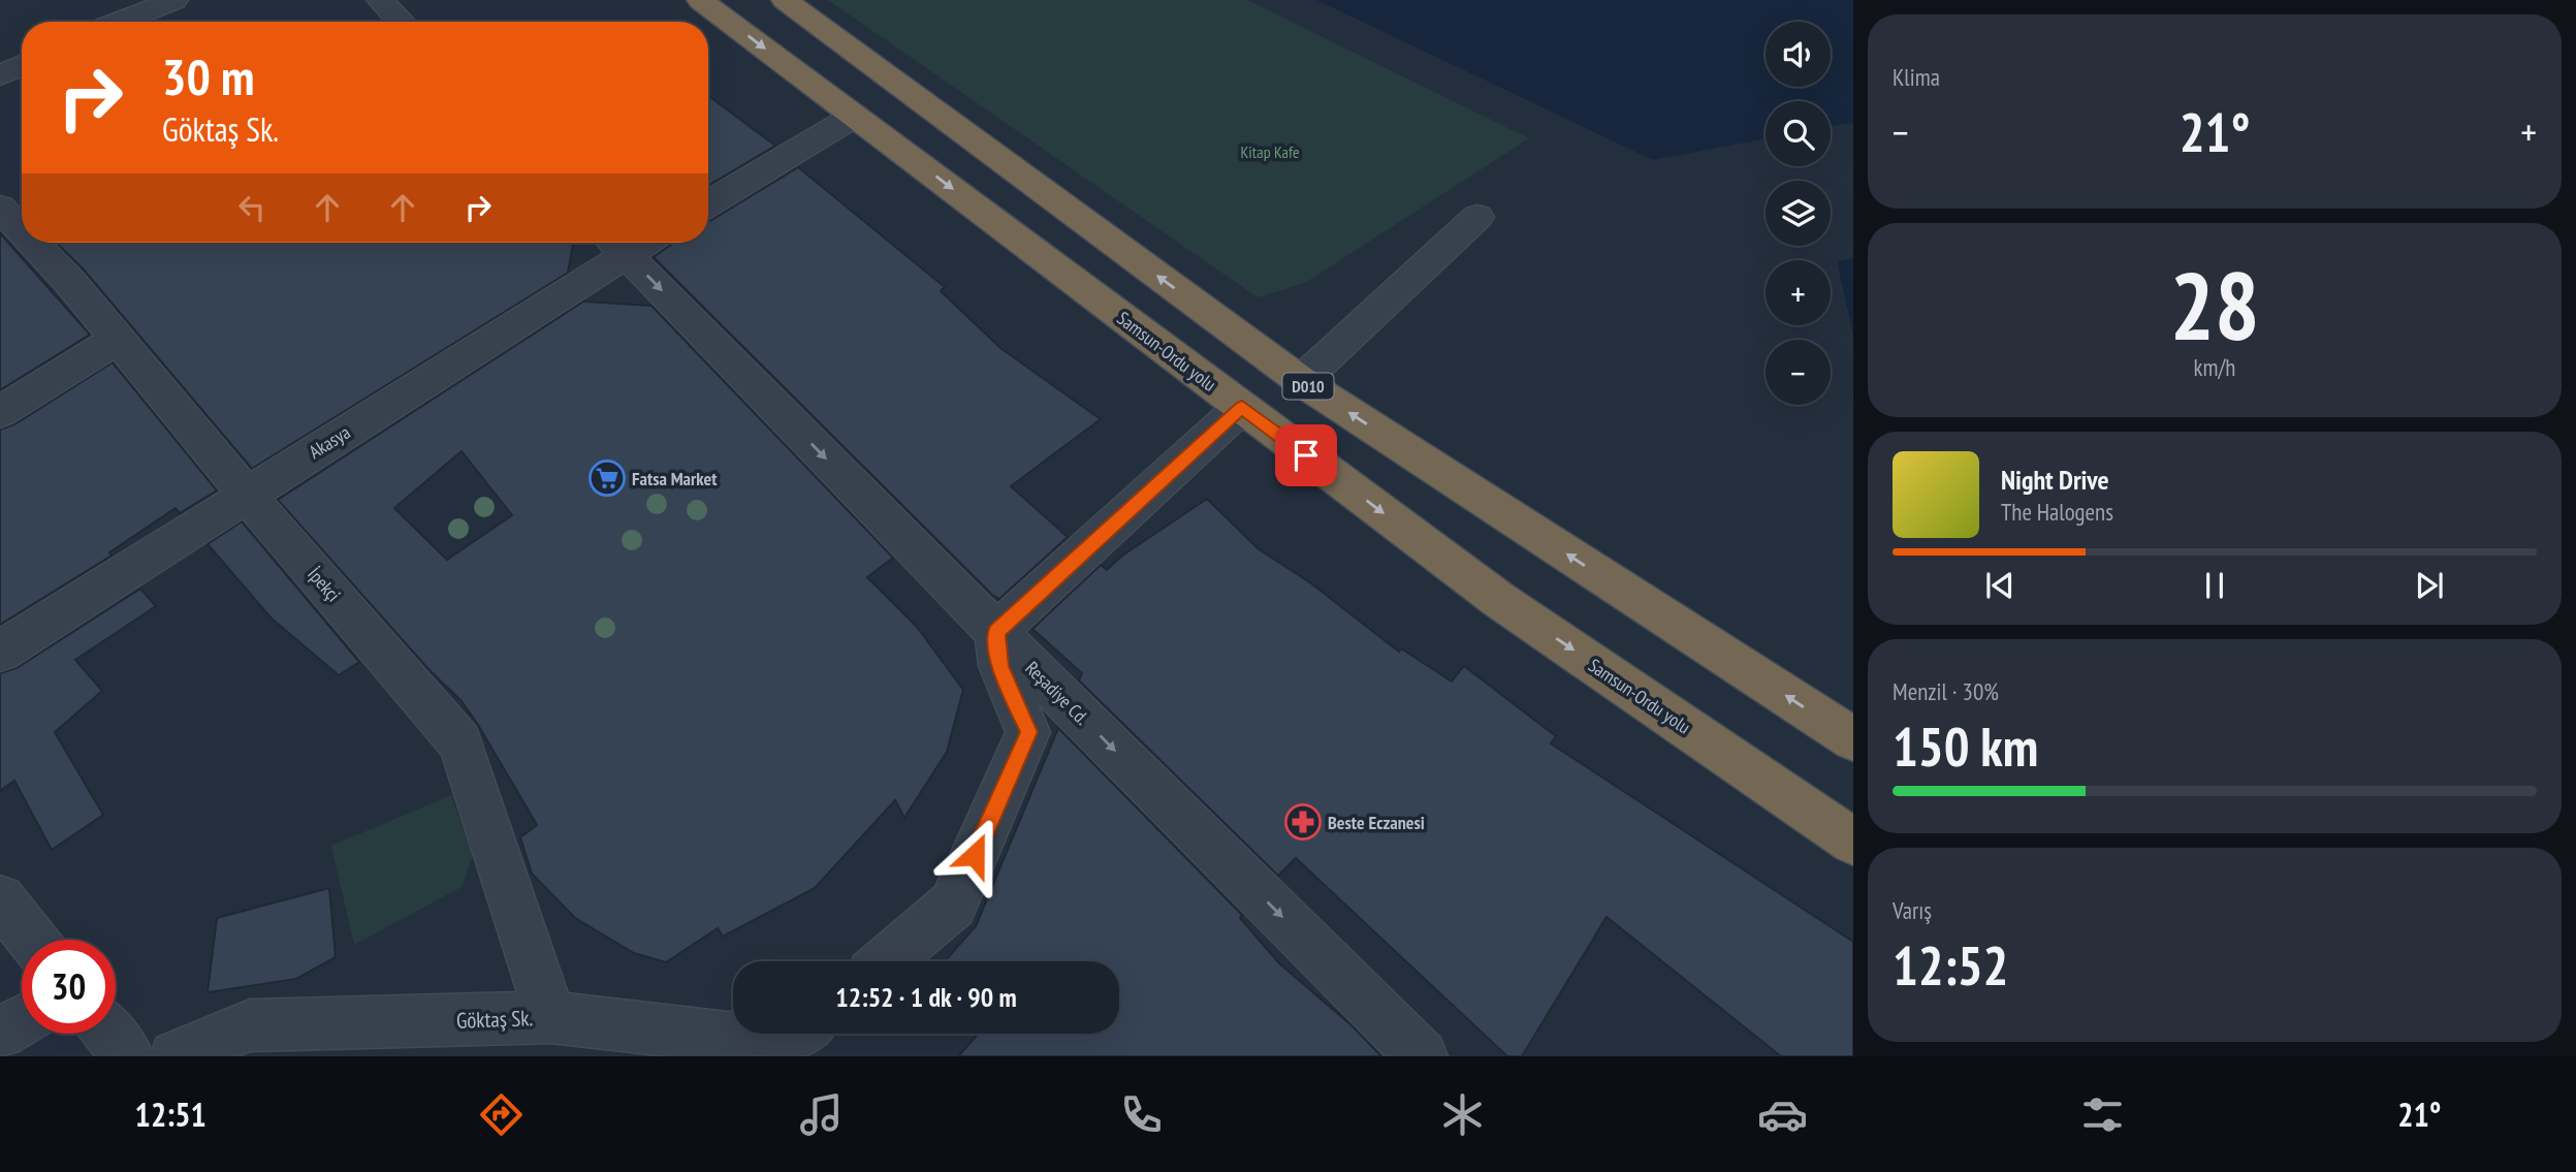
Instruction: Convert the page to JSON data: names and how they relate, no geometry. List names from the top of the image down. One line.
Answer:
{"streets":{"highway":["Samsun-Ordu yolu","D010"],"street":["Akasya","İpekçi","Reşadiye Cd.","Göktaş Sk."]},"crossings":[["Akasya","İpekçi"],["İpekçi","Göktaş Sk."]],"one_way":["Reşadiye Cd."],"parks":["Kitap Kafe"],"places":{"supermarket":["Fatsa Market"],"pharmacy":["Beste Eczanesi"]},"page":{"tile":["Klima",["28","km/h"],["Menzil · 30%","150 km"],["Varış","12:52"]],"map_buttons":["+","−"],"turn":["30 m","Göktaş Sk."],"heat":["−","21°","+"],"song":["Night Drive","The Halogens"],"limit":"30","trip":"12:52 · 1 dk · 90 m","tabs":["12:51","21°"]}}
